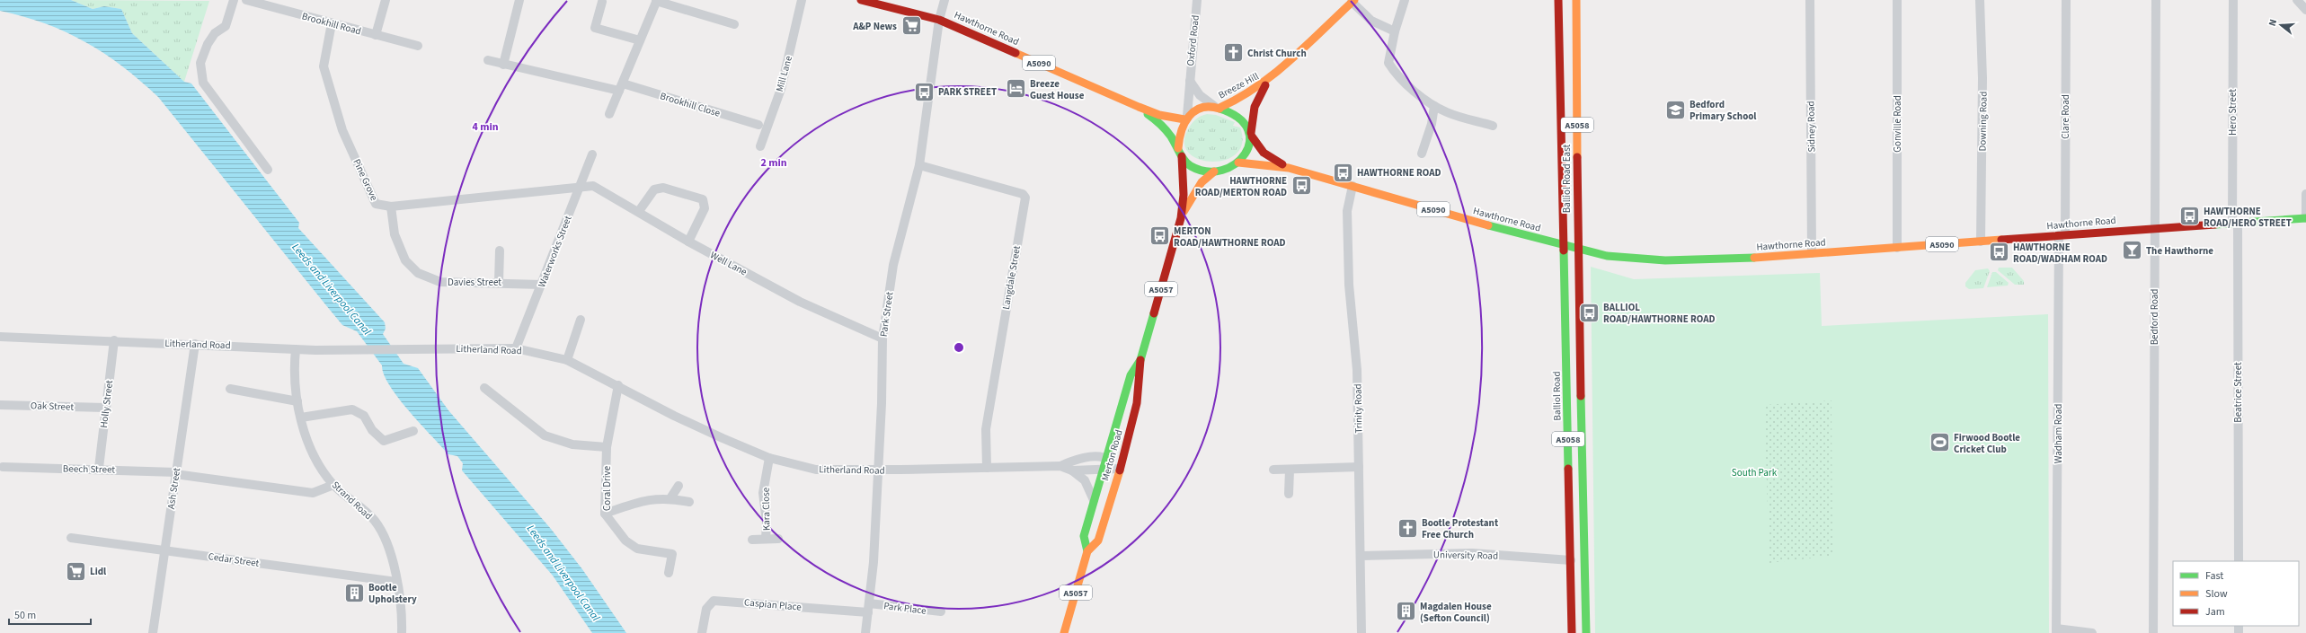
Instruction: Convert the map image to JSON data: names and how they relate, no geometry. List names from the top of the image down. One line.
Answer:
{"streets":{"main road":["Hawthorne Road","A5090","Breeze Hill","A5058","Balliol Road East","A5057","Balliol Road","Merton Road"],"street":["Brookhill Road","Oxford Road","Mill Lane","Brookhill Close","Hero Street","Clare Road","Downing Road","Gonville Road","Sidney Road","Pine Grove","Waterworks Street","Well Lane","Langdale Street","Davies Street","Park Street","Bedford Road","Litherland Road","Beatrice Street","Holly Street","Oak Street","Trinity Road","Wadham Road","Beech Street","Ash Street","Coral Drive","Strand Road","Kara Close","University Road","Cedar Street","Caspian Place","Park Place"]},"crossings":[["Brookhill Road","Pine Grove"],["Hawthorne Road","Oxford Road"],["Hawthorne Road","A5090"],["Hawthorne Road","Breeze Hill"],["Hawthorne Road","Hero Street"],["Hawthorne Road","Clare Road"],["Hawthorne Road","Downing Road"],["Hawthorne Road","Gonville Road"],["Hawthorne Road","A5058"],["Hawthorne Road","Sidney Road"],["Hawthorne Road","Balliol Road East"],["Hawthorne Road","Park Street"],["Hawthorne Road","Bedford Road"],["Hawthorne Road","Beatrice Street"],["Hawthorne Road","Balliol Road"],["Hawthorne Road","Trinity Road"],["Hawthorne Road","Wadham Road"],["Hawthorne Road","Merton Road"],["Oxford Road","A5090"],["Oxford Road","Breeze Hill"],["Oxford Road","Merton Road"],["A5090","Breeze Hill"],["A5090","Merton Road"],["Breeze Hill","Merton Road"],["Hero Street","Beatrice Street"],["Clare Road","Wadham Road"],["A5058","Balliol Road East"],["Balliol Road East","Balliol Road"],["Pine Grove","Waterworks Street"],["Pine Grove","Well Lane"],["Pine Grove","Davies Street"],["Waterworks Street","Well Lane"],["Waterworks Street","Davies Street"],["Waterworks Street","Litherland Road"],["Well Lane","Park Street"],["Langdale Street","Park Street"],["Langdale Street","Litherland Road"],["Park Street","Litherland Road"],["Park Street","Caspian Place"],["Park Street","Park Place"],["Litherland Road","Holly Street"],["Litherland Road","Merton Road"],["Litherland Road","Ash Street"],["Litherland Road","Coral Drive"],["Litherland Road","Strand Road"],["Litherland Road","Kara Close"],["Balliol Road","University Road"],["Holly Street","Oak Street"],["Holly Street","Beech Street"],["Trinity Road","University Road"],["Beech Street","Ash Street"],["Beech Street","Strand Road"],["Ash Street","Cedar Street"],["Strand Road","Cedar Street"]],"water":["Leeds and Liverpool Canal"],"parks":["South Park"],"places":{"supermarket":["A&P News","Lidl"],"church":["Christ Church","Bootle Protestant Free Church"],"hotel":["Breeze Guest House"],"bus stop":["PARK STREET","HAWTHORNE ROAD","HAWTHORNE ROAD/MERTON ROAD","HAWTHORNE ROAD/HERO STREET","MERTON ROAD/HAWTHORNE ROAD","HAWTHORNE ROAD/WADHAM ROAD","BALLIOL ROAD/HAWTHORNE ROAD"],"school or university":["Bedford Primary School"],"bar":["The Hawthorne"],"sports":["Firwood Bootle Cricket Club"],"building":["Bootle Upholstery","Magdalen House (Sefton Council)"]},"legend":["Fast","Slow","Jam"],"scale_bar":"50 m","north":"left","rings":["4 min","2 min"]}
